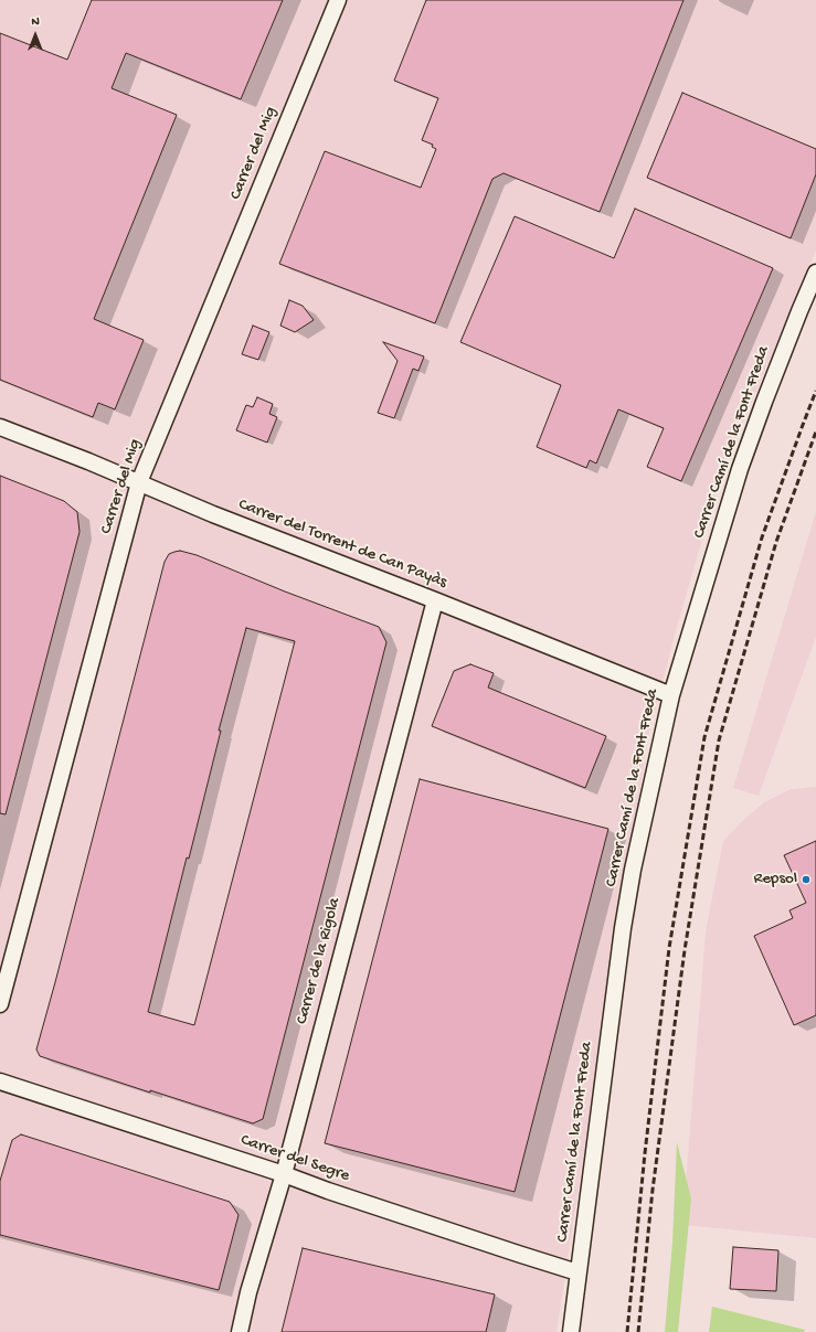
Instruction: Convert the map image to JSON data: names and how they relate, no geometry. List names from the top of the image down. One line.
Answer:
{"streets":{"street":["Carrer del Mig","Carrer Camí de la Font Freda","Carrer del Torrent de Can Payàs","Carrer de la Rigola","Carrer del Segre"]},"crossings":[["Carrer del Mig","Carrer del Torrent de Can Payàs"],["Carrer Camí de la Font Freda","Carrer del Torrent de Can Payàs"],["Carrer Camí de la Font Freda","Carrer del Segre"],["Carrer del Torrent de Can Payàs","Carrer de la Rigola"],["Carrer de la Rigola","Carrer del Segre"]],"places":["Repsol"],"north":"top"}
